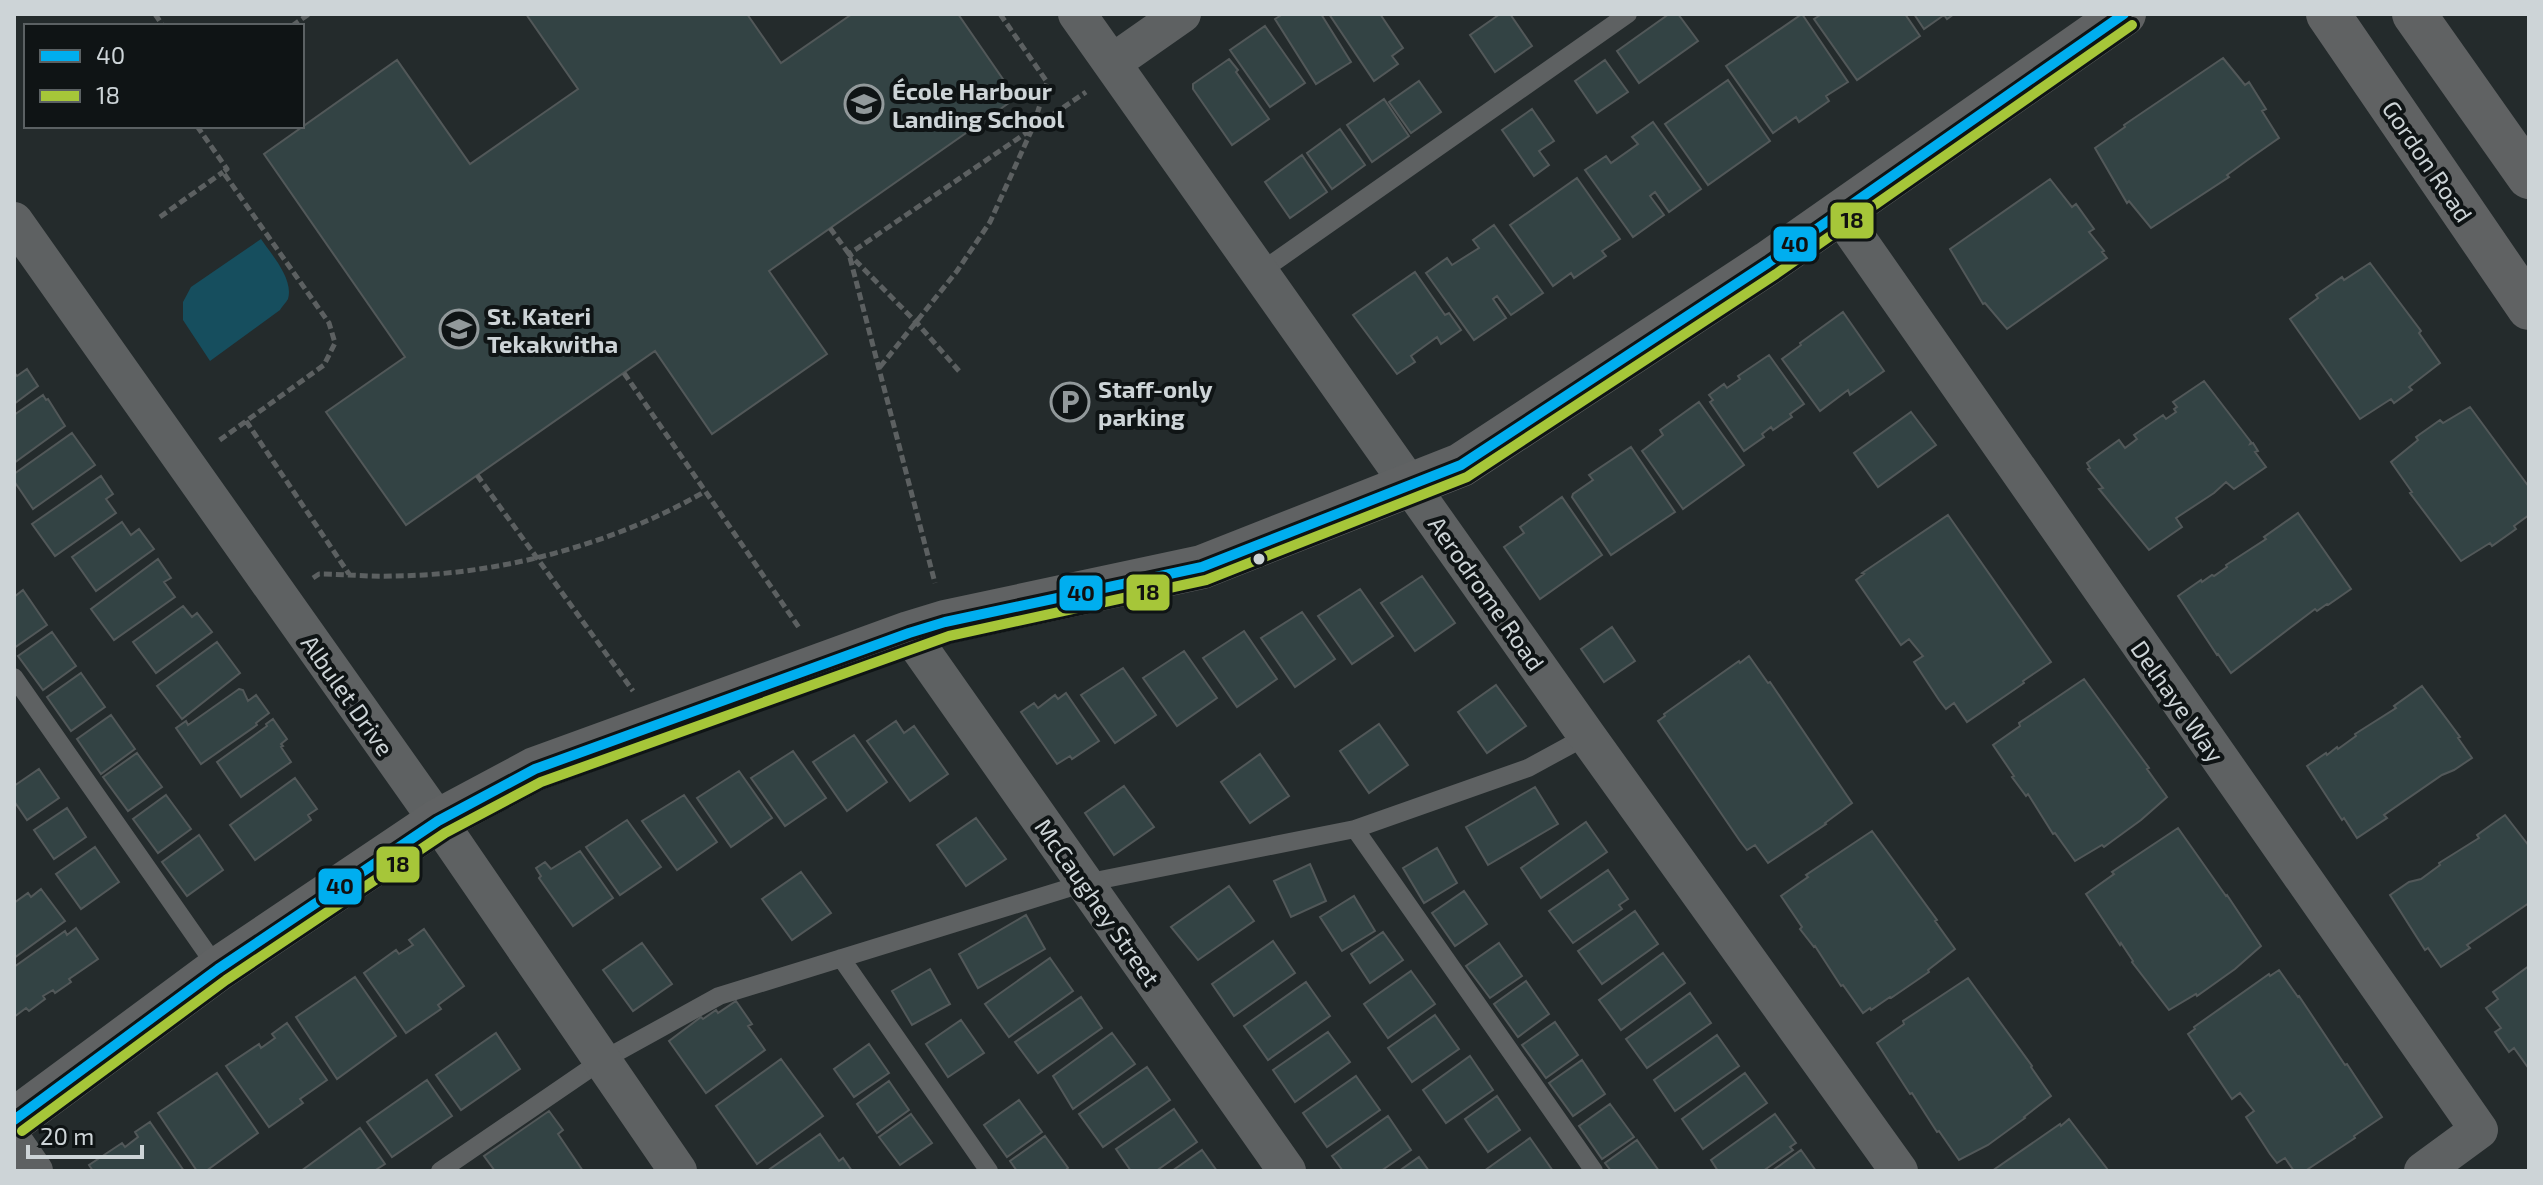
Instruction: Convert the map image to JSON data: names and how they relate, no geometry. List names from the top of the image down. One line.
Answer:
{"streets":{"street":["Gordon Road","Aerodrome Road","Albulet Drive","Delhaye Way","McCaughey Street"]},"places":{"school or university":["École Harbour Landing School","St. Kateri Tekakwitha"],"parking":["Staff-only parking"]},"lines":["transit line 40","transit line 18"],"legend":["40","18"],"scale_bar":"20 m"}
